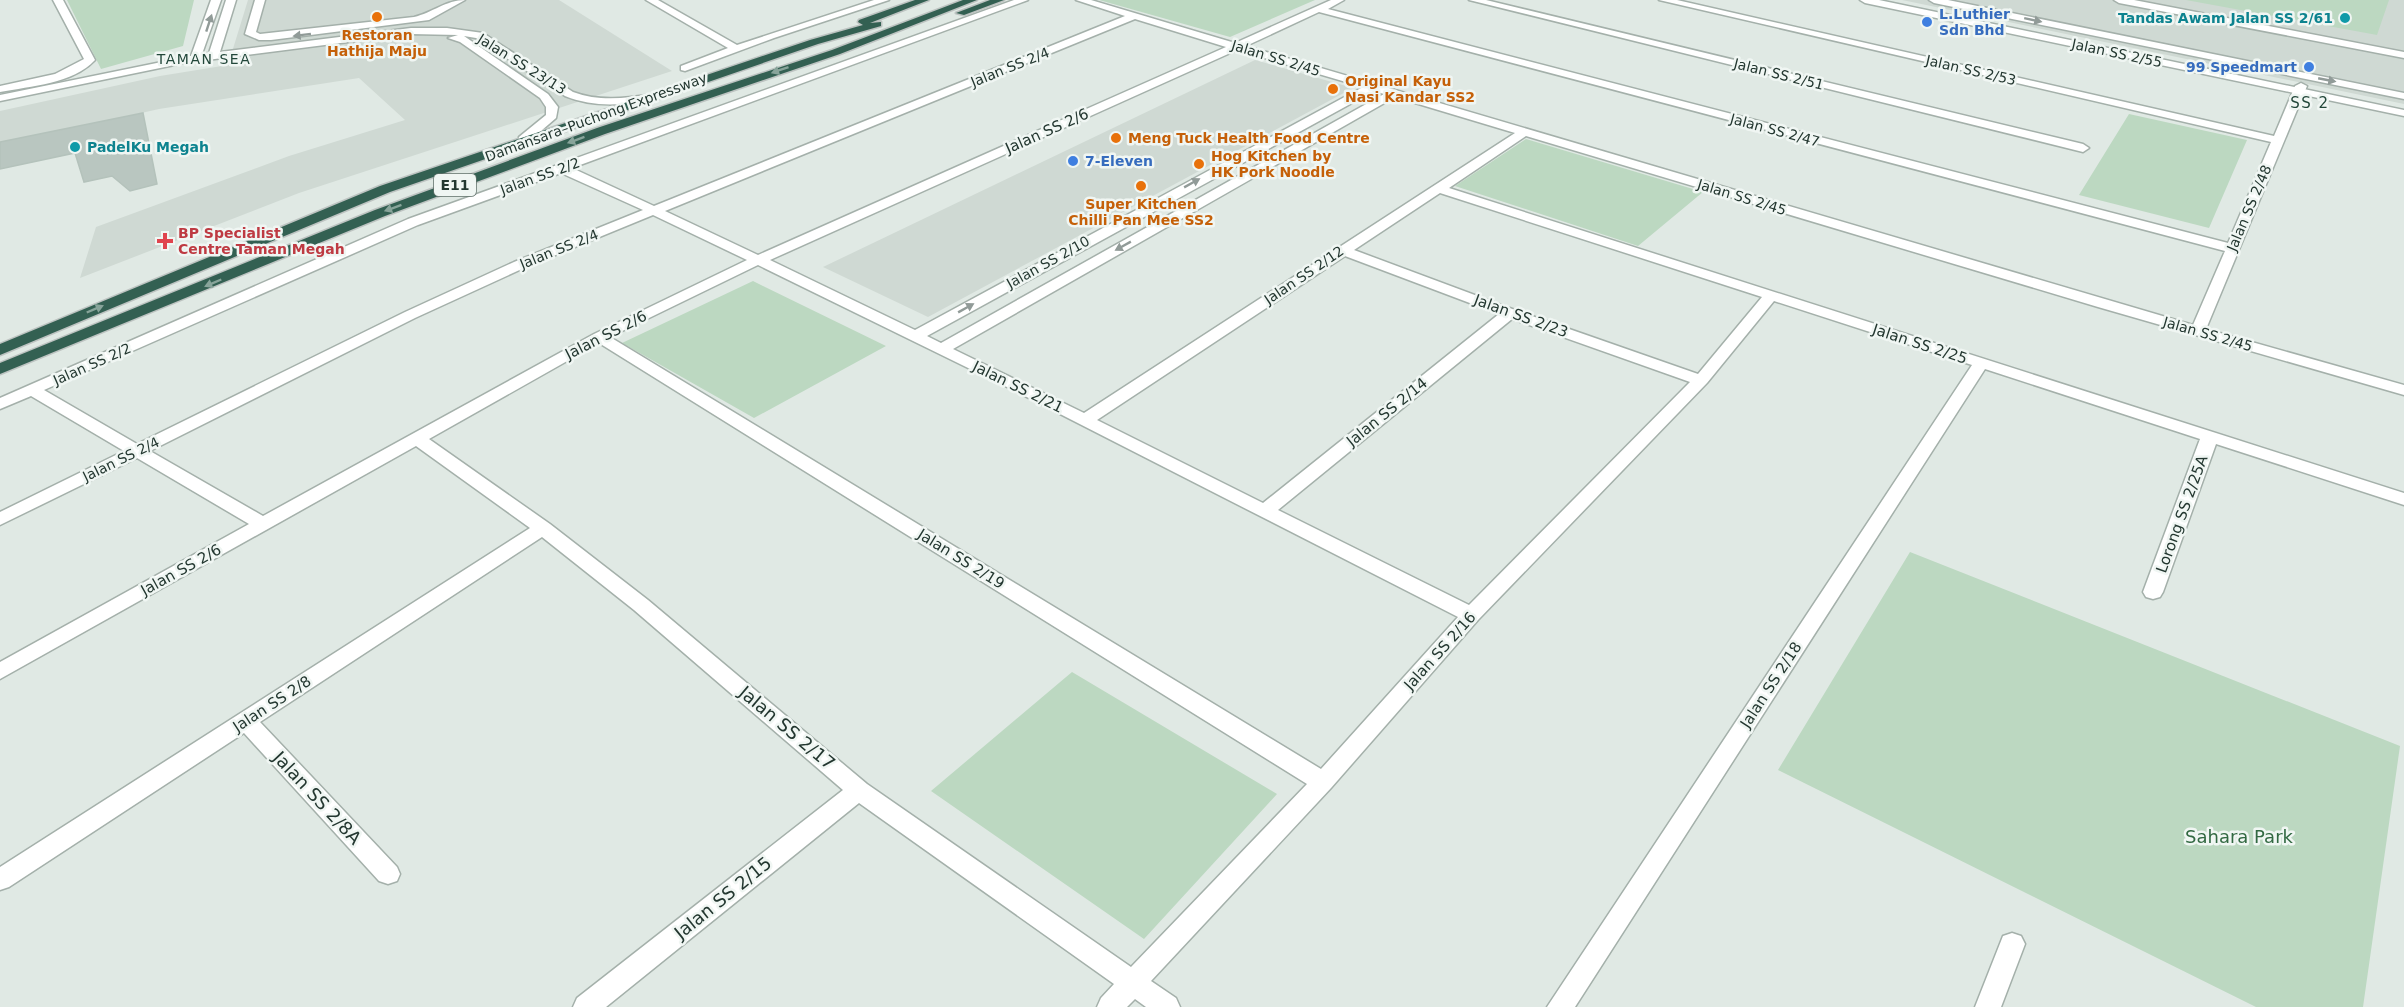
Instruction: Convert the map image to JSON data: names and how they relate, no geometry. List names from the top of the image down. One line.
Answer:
{"streets":{"highway":["Damansara–Puchong Expressway","E11"],"street":["Jalan SS 2/55","Jalan SS 2/45","Jalan SS 23/13","Jalan SS 2/4","Jalan SS 2/53","Jalan SS 2/51","Jalan SS 2/47","Jalan SS 2/6","Jalan SS 2/2","Jalan SS 2/48","Jalan SS 2/10","Jalan SS 2/12","Jalan SS 2/23","Jalan SS 2/25","Jalan SS 2/21","Jalan SS 2/14","Lorong SS 2/25A","Jalan SS 2/19","Jalan SS 2/16","Jalan SS 2/18","Jalan SS 2/8","Jalan SS 2/17","Jalan SS 2/8A","Jalan SS 2/15"]},"crossings":[["Jalan SS 2/55","Jalan SS 2/48"],["Jalan SS 2/45","Jalan SS 2/4"],["Jalan SS 2/45","Jalan SS 2/6"],["Jalan SS 2/45","Jalan SS 2/48"],["Jalan SS 2/45","Jalan SS 2/10"],["Jalan SS 2/45","Jalan SS 2/12"],["Jalan SS 23/13","Damansara–Puchong Expressway"],["Jalan SS 2/4","Jalan SS 2/21"],["Jalan SS 2/53","Jalan SS 2/48"],["Jalan SS 2/47","Jalan SS 2/6"],["Jalan SS 2/47","Jalan SS 2/48"],["Jalan SS 2/6","Jalan SS 2/21"],["Jalan SS 2/6","Jalan SS 2/19"],["Jalan SS 2/6","Jalan SS 2/17"],["Jalan SS 2/2","Jalan SS 2/21"],["Jalan SS 2/10","Jalan SS 2/21"],["Jalan SS 2/12","Jalan SS 2/23"],["Jalan SS 2/12","Jalan SS 2/25"],["Jalan SS 2/12","Jalan SS 2/21"],["Jalan SS 2/23","Jalan SS 2/14"],["Jalan SS 2/23","Jalan SS 2/16"],["Jalan SS 2/25","Lorong SS 2/25A"],["Jalan SS 2/25","Jalan SS 2/16"],["Jalan SS 2/25","Jalan SS 2/18"],["Jalan SS 2/21","Jalan SS 2/14"],["Jalan SS 2/21","Jalan SS 2/16"],["Jalan SS 2/19","Jalan SS 2/16"],["Jalan SS 2/16","Jalan SS 2/17"],["Jalan SS 2/8","Jalan SS 2/17"],["Jalan SS 2/8","Jalan SS 2/8A"],["Jalan SS 2/17","Jalan SS 2/15"]],"districts":["TAMAN SEA","SS 2"],"parks":["Sahara Park"],"places":{"other":["Restoran Hathija Maju","Tandas Awam Jalan SS 2/61","L.Luthier Sdn Bhd","99 Speedmart","Original Kayu Nasi Kandar SS2","Meng Tuck Health Food Centre","PadelKu Megah","7-Eleven","Hog Kitchen by HK Pork Noodle","Super Kitchen Chilli Pan Mee SS2"],"health":["BP Specialist Centre Taman Megah"]}}
